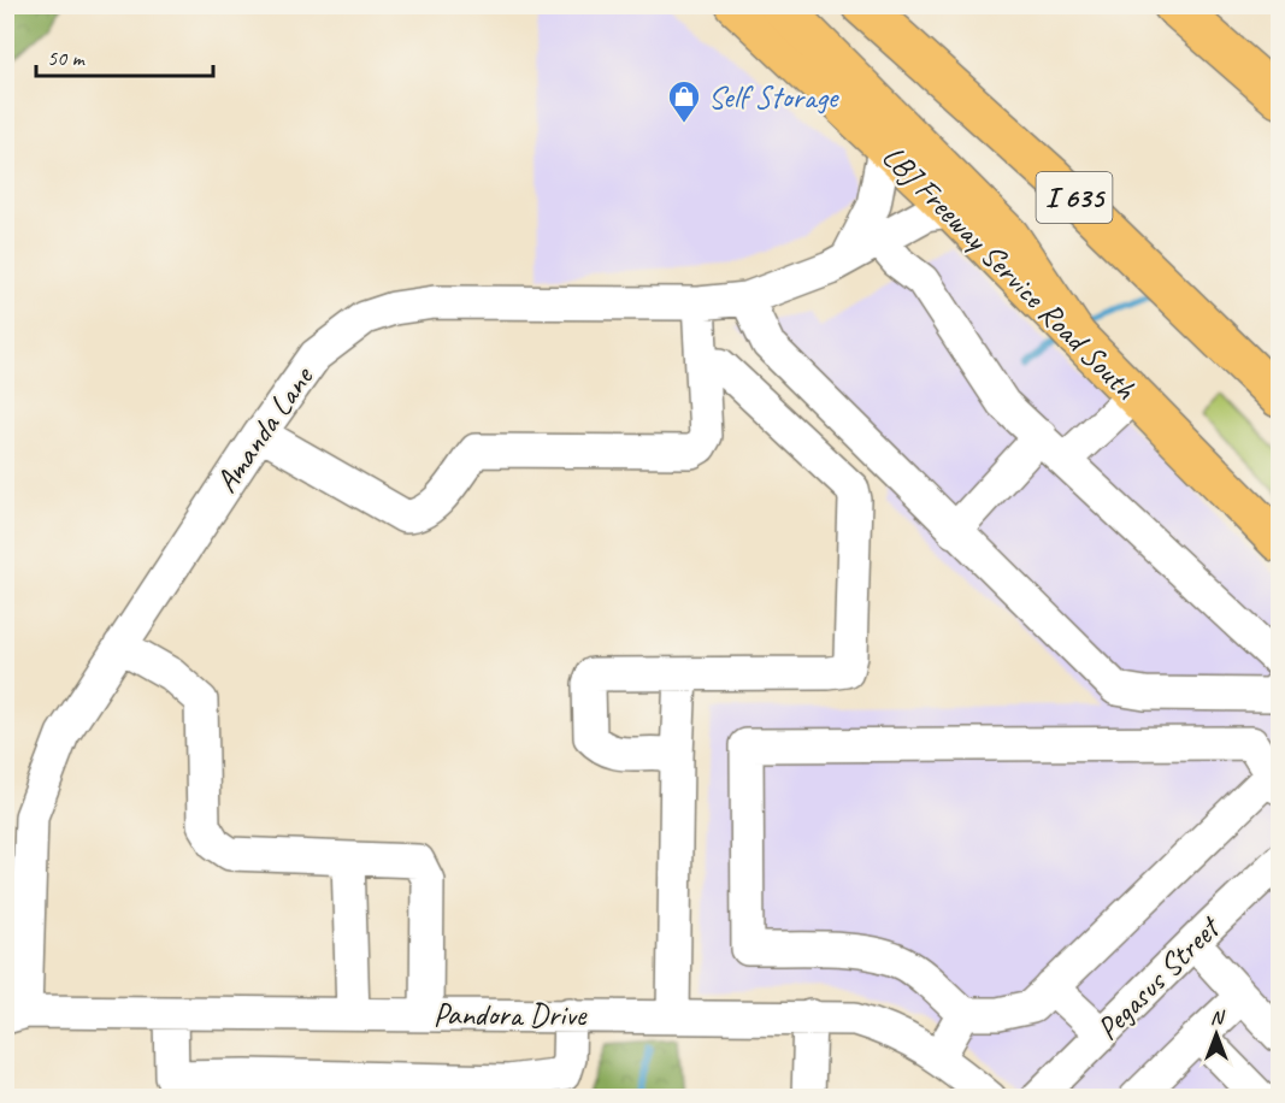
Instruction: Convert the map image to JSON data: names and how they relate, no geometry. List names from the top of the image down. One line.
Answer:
{"streets":{"main road":["I 635","LBJ Freeway Service Road South"],"street":["Amanda Lane","Pegasus Street","Pandora Drive"]},"crossings":[["LBJ Freeway Service Road South","Amanda Lane"],["Amanda Lane","Pandora Drive"]],"places":{"shop":["Self Storage"]},"scale_bar":"50 m","north":"top"}
